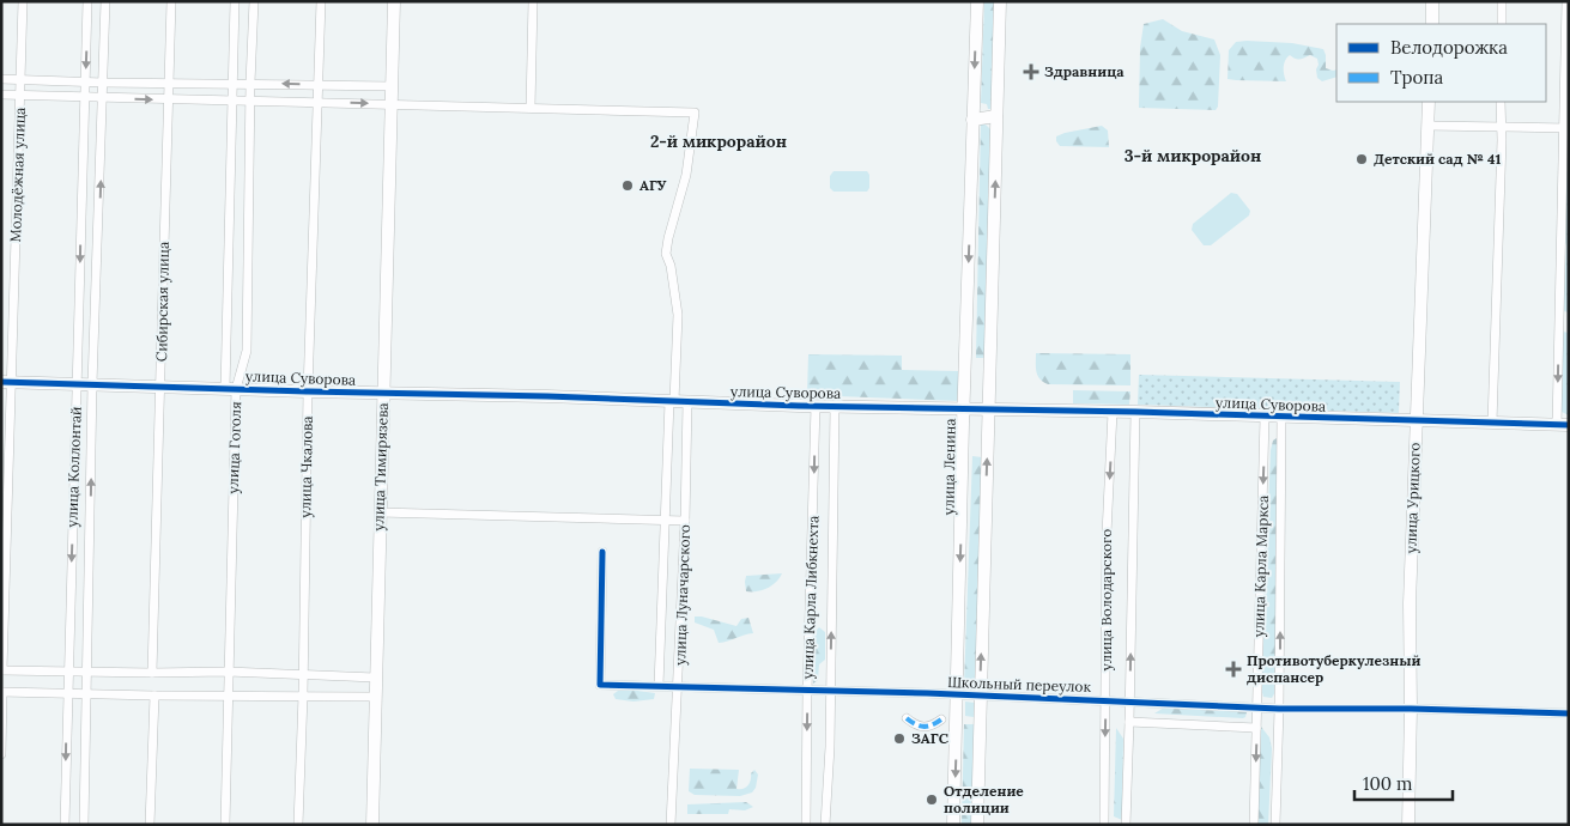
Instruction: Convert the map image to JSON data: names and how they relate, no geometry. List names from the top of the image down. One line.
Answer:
{"streets":{"street":["Молодёжная улица","Сибирская улица","улица Суворова","улица Гоголя","улица Коллонтай","улица Чкалова","улица Тимирязева","улица Ленина","улица Урицкого","улица Карла Маркса","улица Луначарского","улица Карла Либкнехта","улица Володарского","Школьный переулок"]},"crossings":[["Молодёжная улица","улица Суворова"],["Сибирская улица","улица Суворова"],["улица Суворова","улица Гоголя"],["улица Суворова","улица Коллонтай"],["улица Суворова","улица Чкалова"],["улица Суворова","улица Тимирязева"],["улица Суворова","улица Ленина"],["улица Суворова","улица Урицкого"],["улица Суворова","улица Карла Маркса"],["улица Суворова","улица Луначарского"],["улица Суворова","улица Карла Либкнехта"],["улица Суворова","улица Володарского"],["улица Ленина","Школьный переулок"],["улица Урицкого","Школьный переулок"],["улица Карла Маркса","Школьный переулок"],["улица Луначарского","Школьный переулок"],["улица Карла Либкнехта","Школьный переулок"],["улица Володарского","Школьный переулок"]],"districts":["2-й микрорайон","3-й микрорайон"],"places":{"health":["Здравница","Противотуберкулезный диспансер"],"other":["Детский сад № 41","АГУ","ЗАГС","Отделение полиции"]},"legend":["Велодорожка","Тропа"],"scale_bar":"100 m"}
